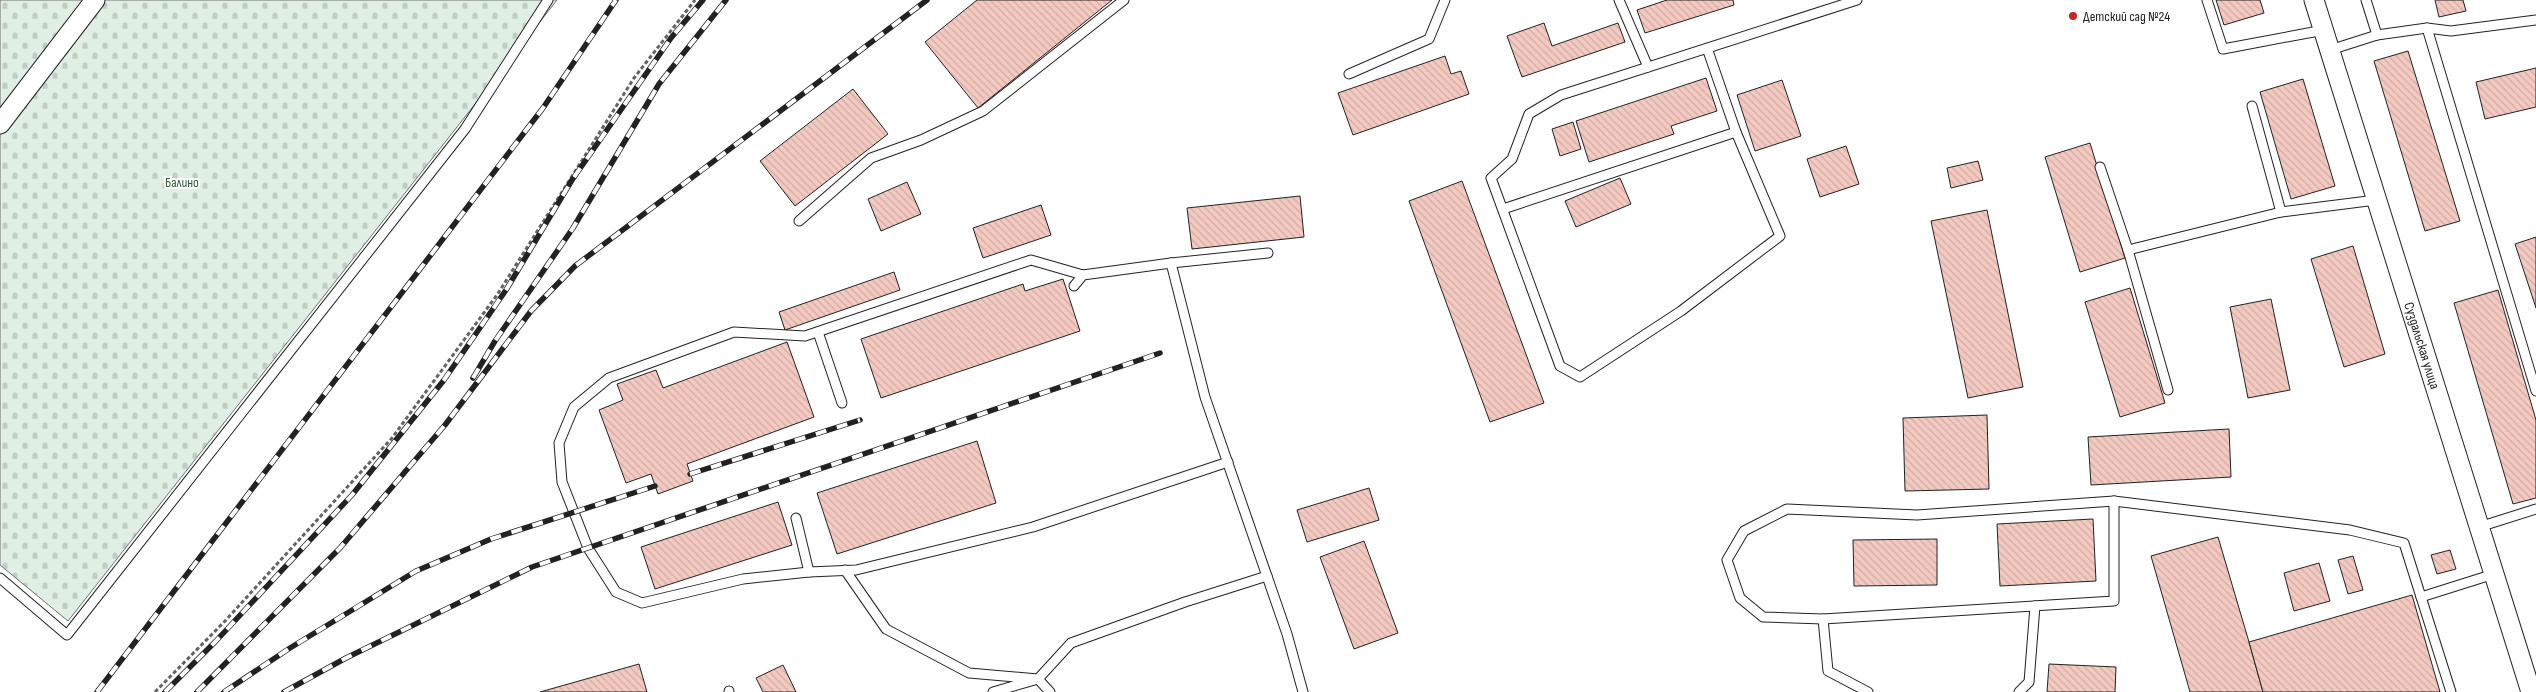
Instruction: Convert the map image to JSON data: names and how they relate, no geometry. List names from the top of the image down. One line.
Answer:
{"streets":{"street":["Суздальская улица"]},"parks":["Балино"],"places":["Детский сад №24"]}
